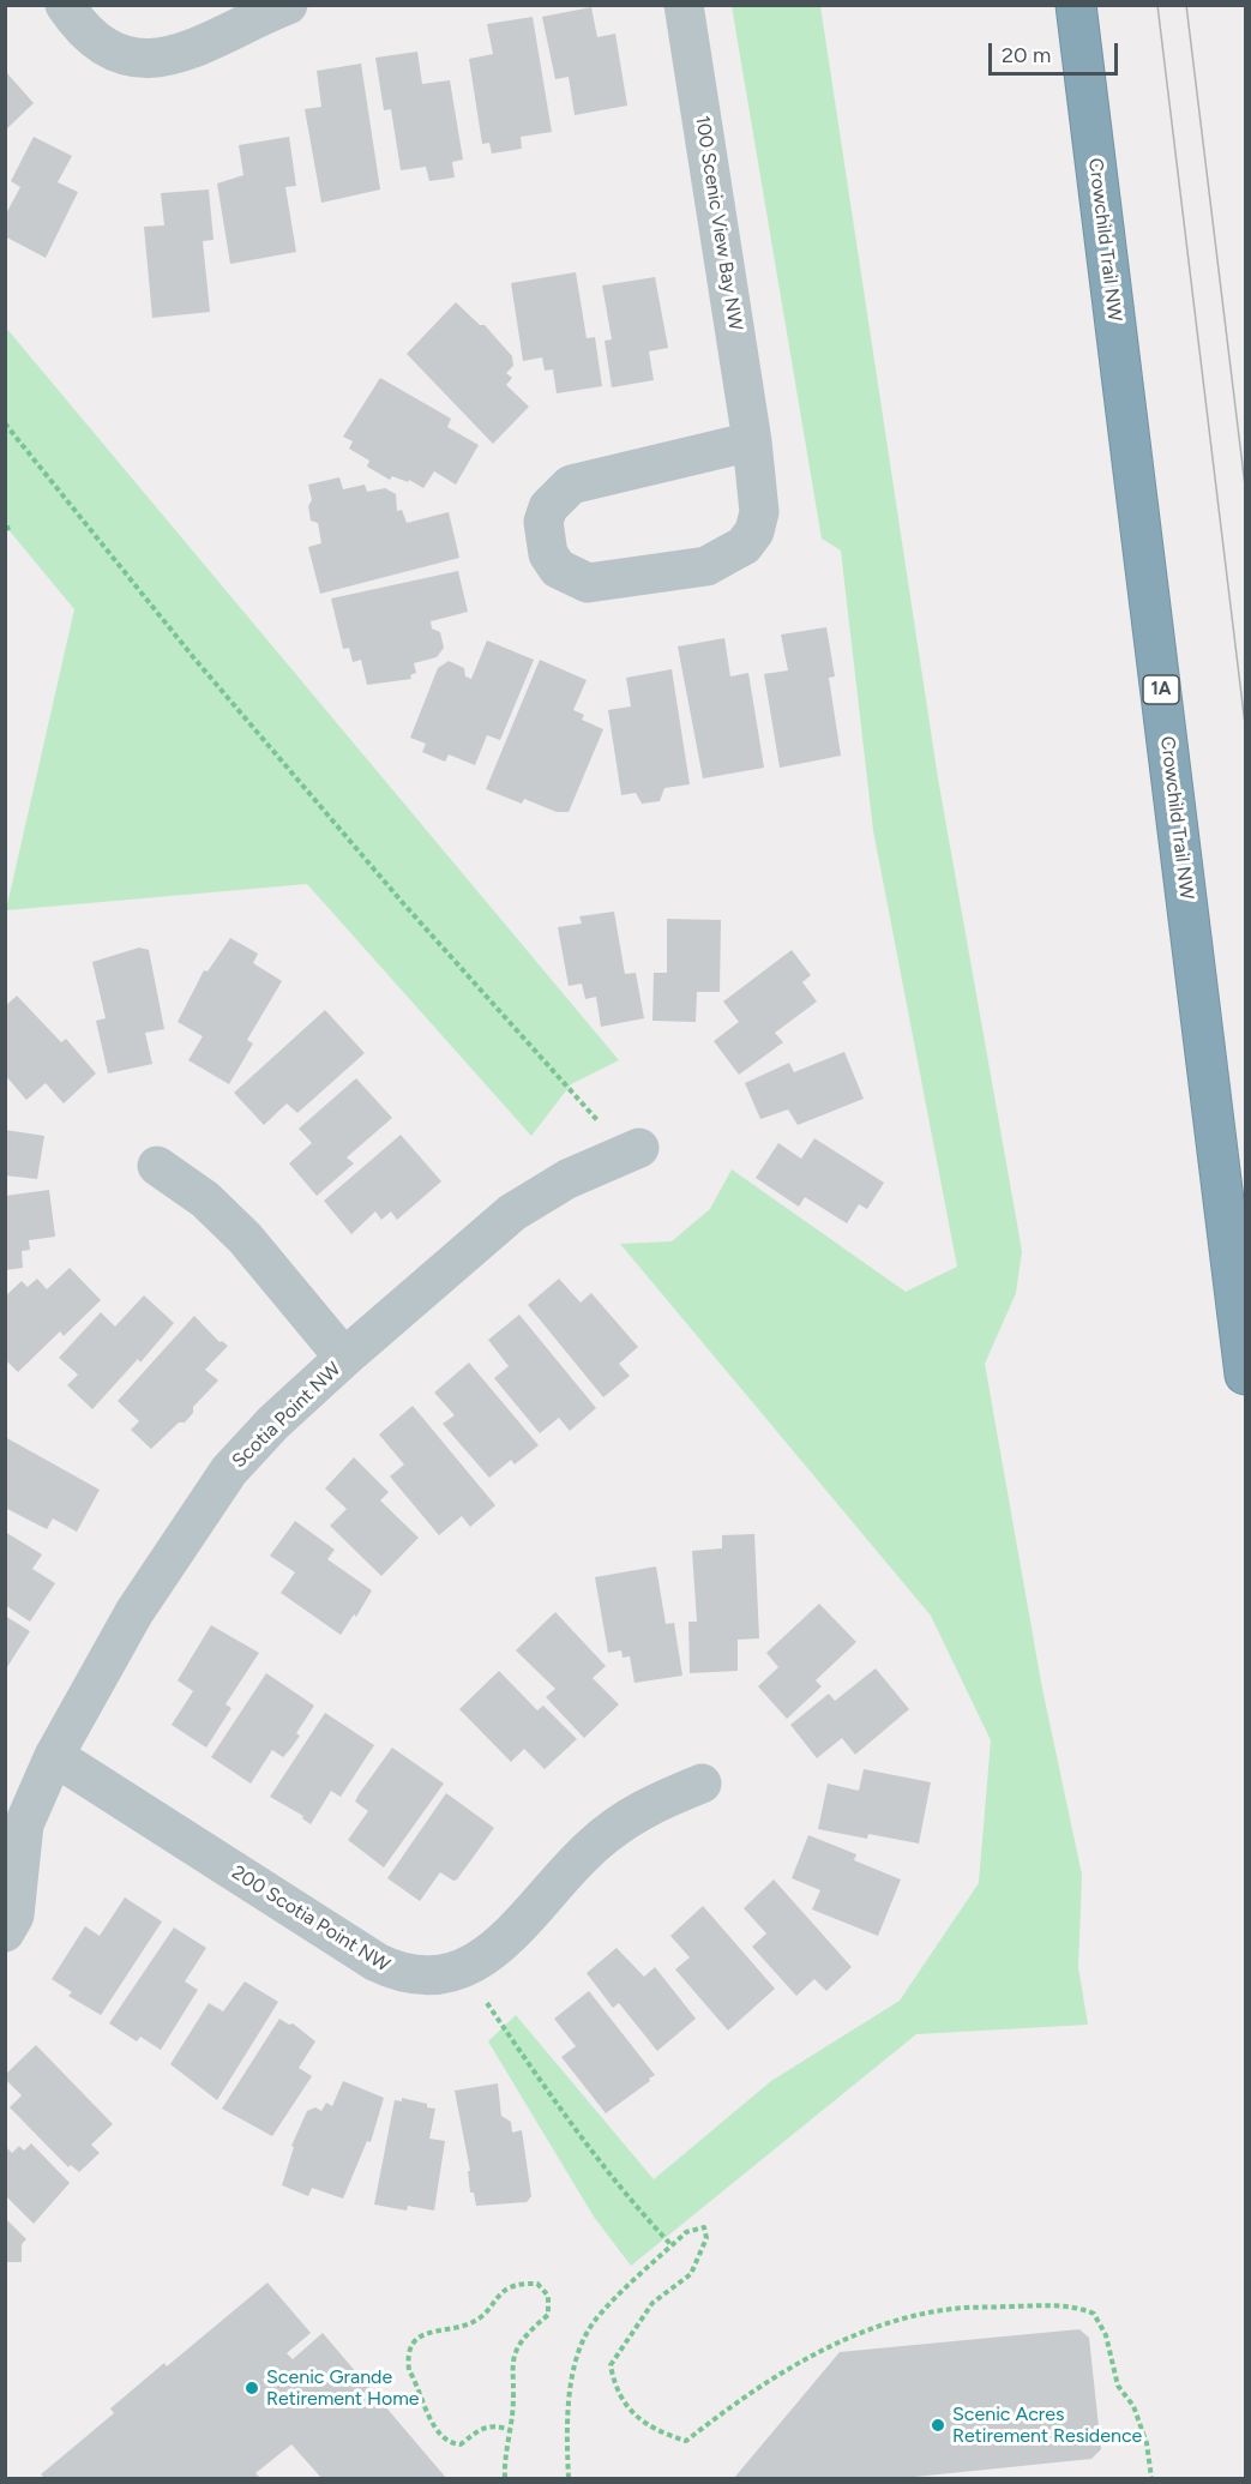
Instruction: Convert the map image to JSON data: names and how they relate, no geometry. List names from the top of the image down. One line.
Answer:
{"streets":{"highway":["Crowchild Trail NW","1A"],"street":["100 Scenic View Bay NW","Scotia Point NW","200 Scotia Point NW"]},"crossings":[["Scotia Point NW","200 Scotia Point NW"]],"places":["Scenic Grande Retirement Home","Scenic Acres Retirement Residence"],"scale_bar":"20 m"}
